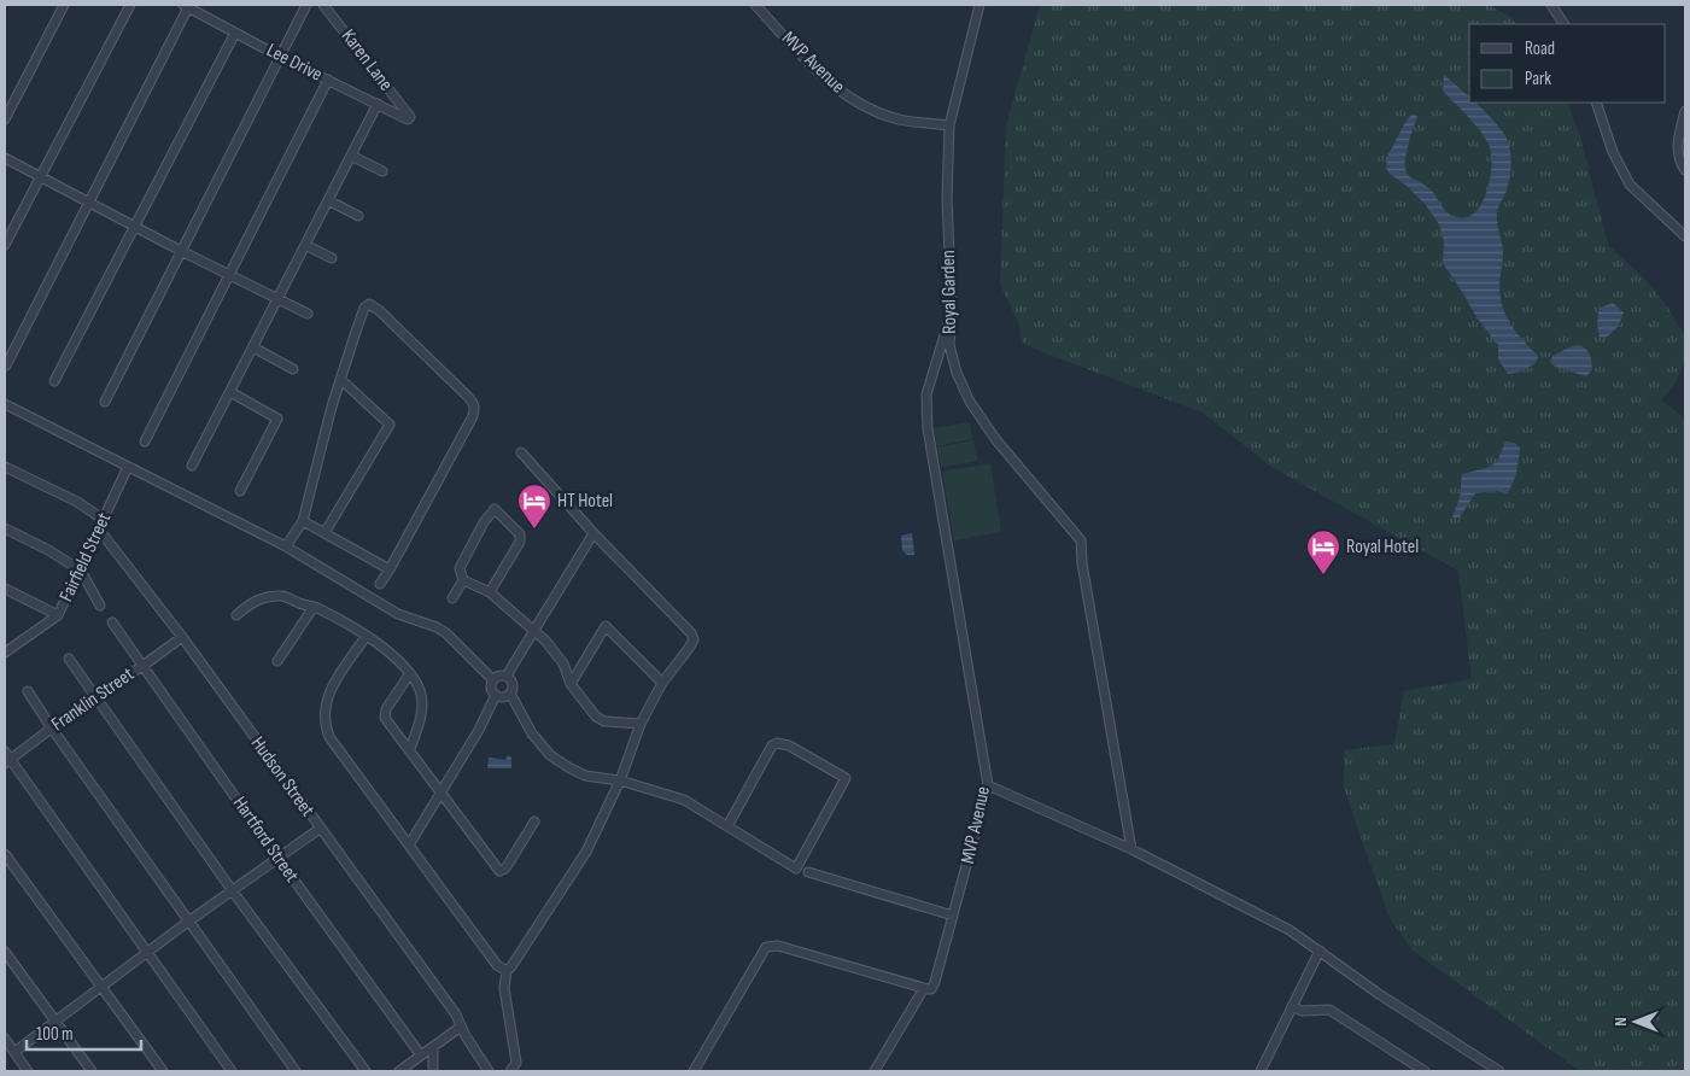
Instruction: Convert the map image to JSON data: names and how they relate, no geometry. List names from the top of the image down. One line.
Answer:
{"streets":{"street":["Karen Lane","Lee Drive","MVP Avenue","Royal Garden","Fairfield Street","Franklin Street","Hudson Street","Hartford Street"]},"crossings":[["Karen Lane","Lee Drive"],["MVP Avenue","Royal Garden"],["Fairfield Street","Hudson Street"],["Franklin Street","Hudson Street"],["Franklin Street","Hartford Street"]],"places":{"hotel":["HT Hotel","Royal Hotel"]},"legend":["Road","Park"],"scale_bar":"100 m","north":"left"}
